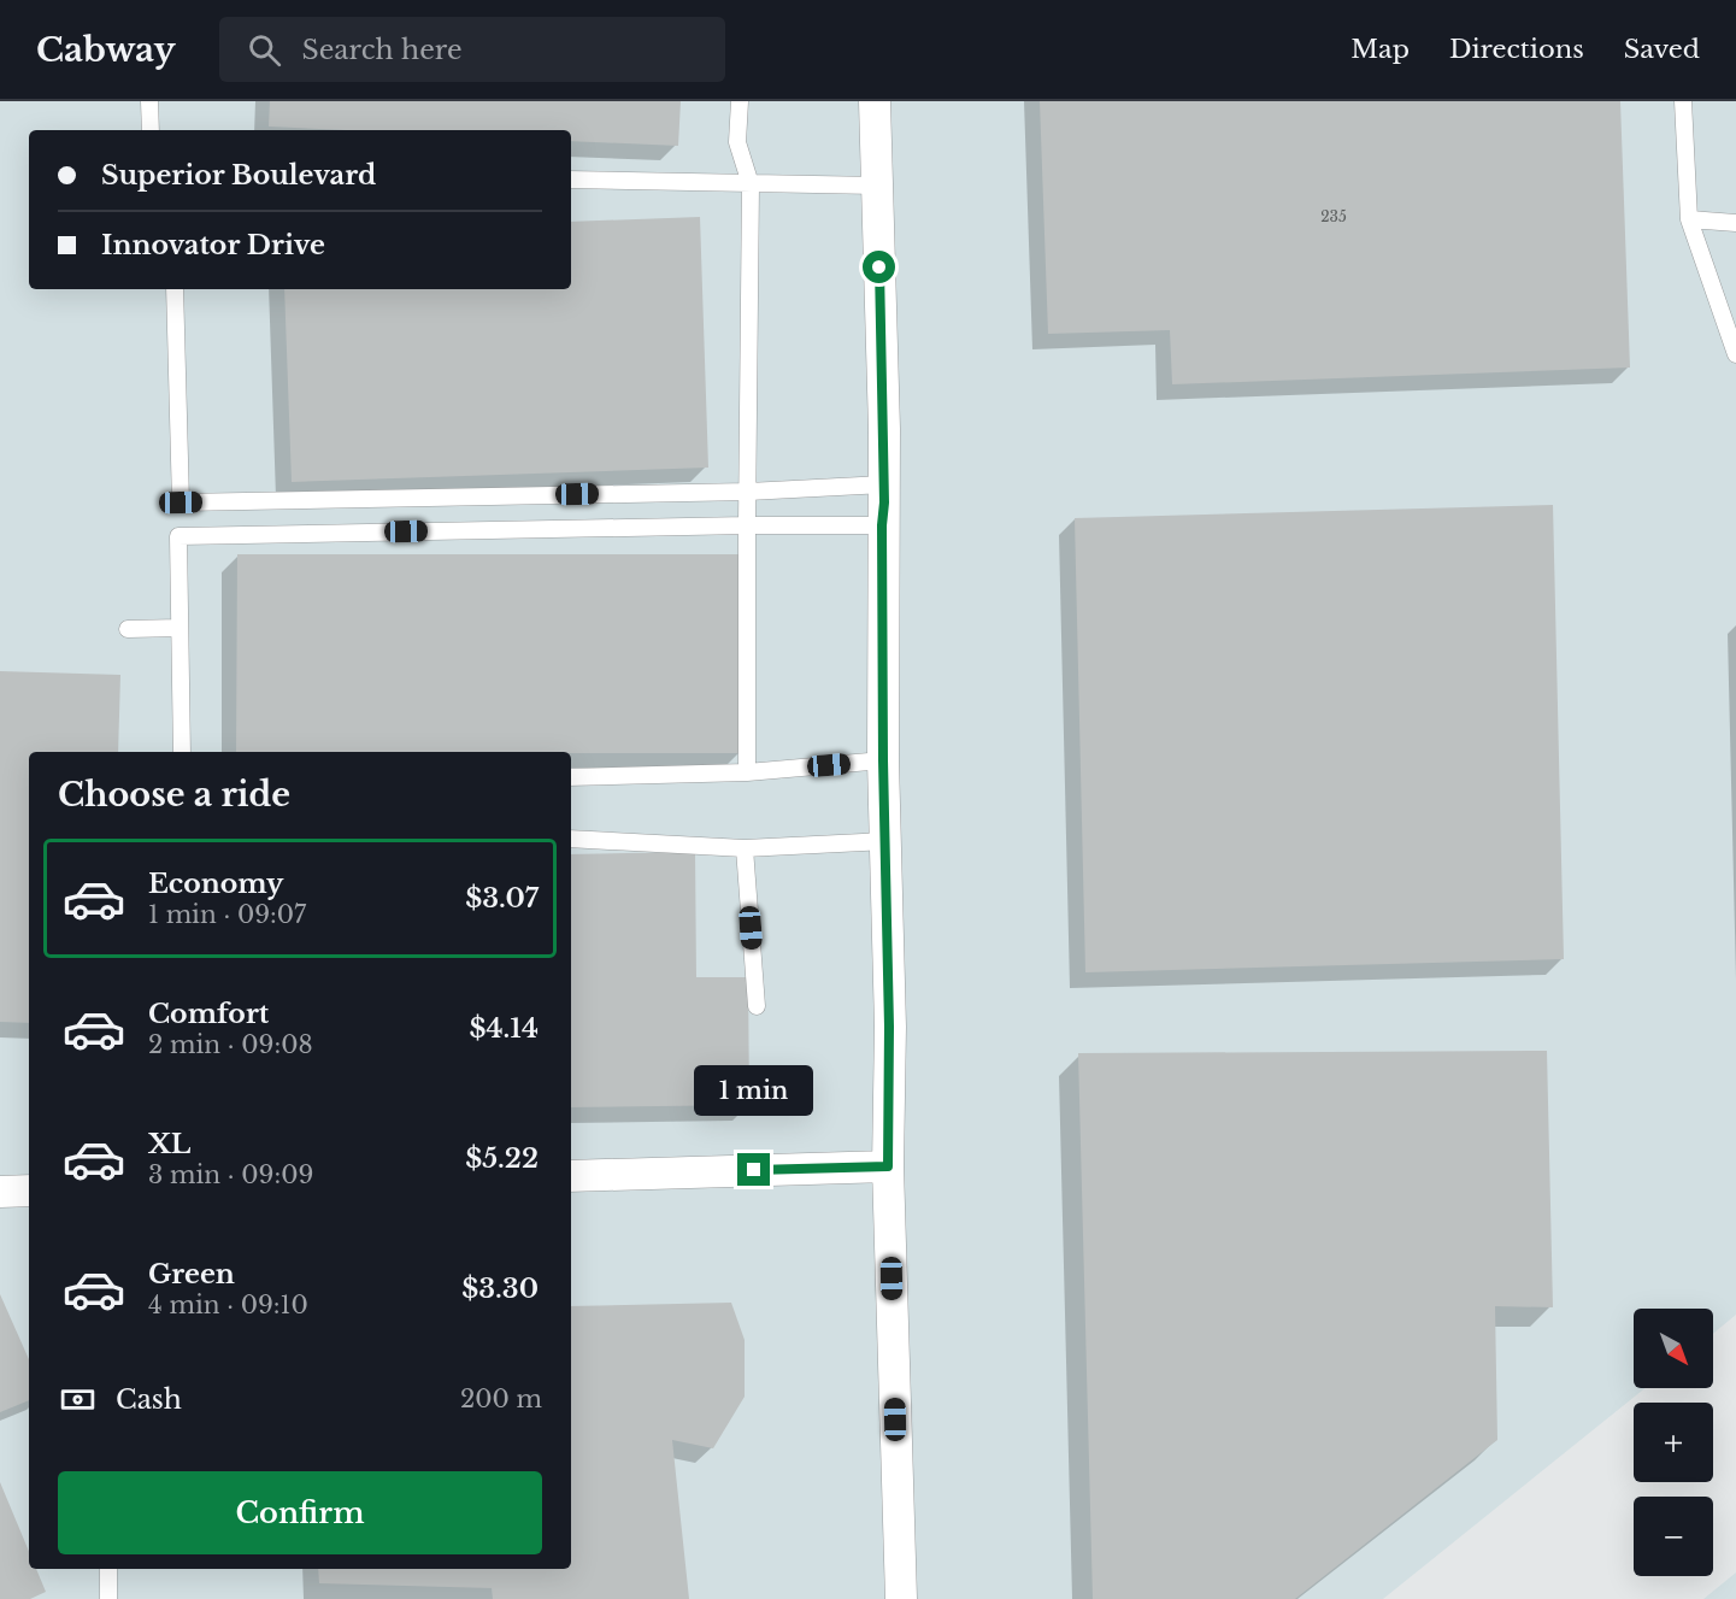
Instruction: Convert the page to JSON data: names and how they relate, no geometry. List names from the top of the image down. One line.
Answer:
{"house_numbers":["235"],"north":"bottom right","page":{"header":"Cabway","search":"Search here","nav":["Map","Directions","Saved"],"banner":["Superior Boulevard","Innovator Drive"],"heading":"Choose a ride","list":[{"name":"Economy","note":"1 min · 09:07","value":"$3.07"},{"name":"Comfort","note":"2 min · 09:08","value":"$4.14"},{"name":"XL","note":"3 min · 09:09","value":"$5.22"},{"name":"Green","note":"4 min · 09:10","value":"$3.30"}],"bubble":"1 min","map_buttons":["+","−"],"pay":["Cash","200 m"],"buttons":"Confirm"}}
